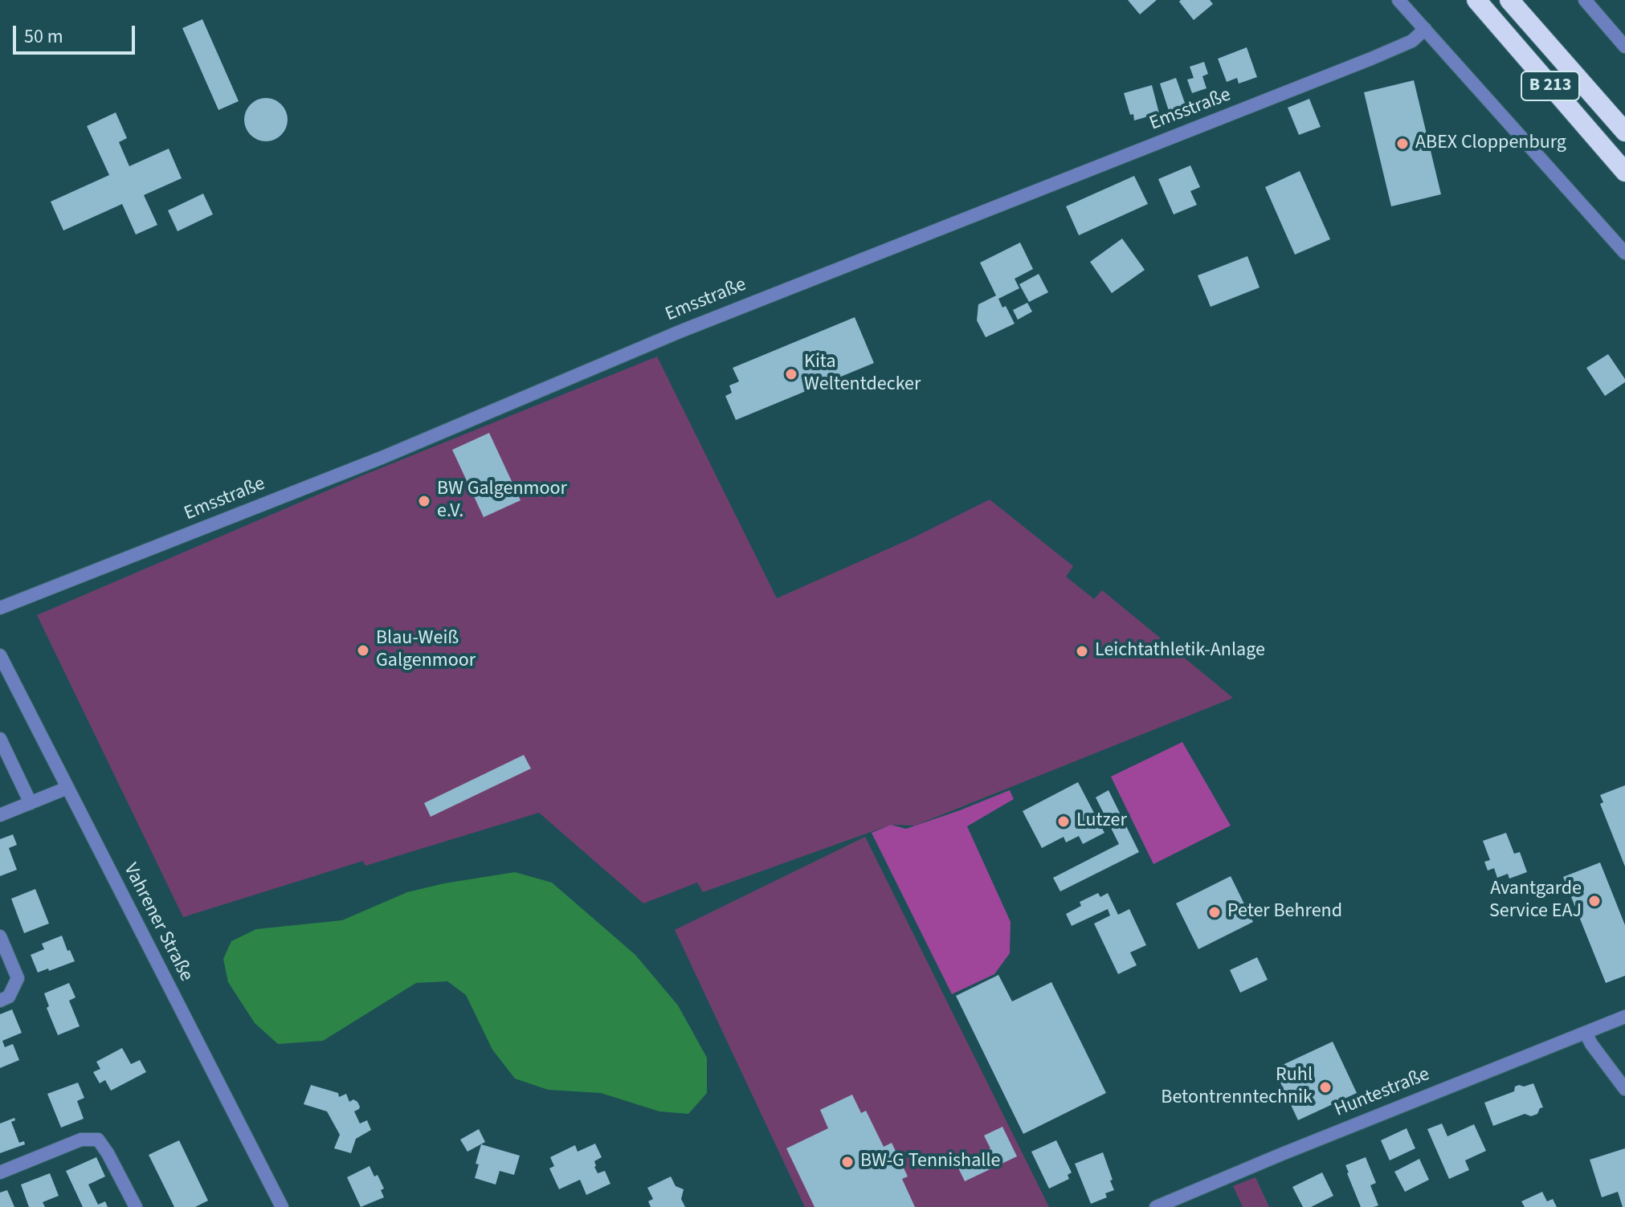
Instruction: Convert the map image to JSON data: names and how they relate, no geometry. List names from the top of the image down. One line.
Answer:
{"streets":{"highway":["B 213"],"street":["Emsstraße","Vahrener Straße","Huntestraße"]},"places":["ABEX Cloppenburg","Kita Weltentdecker","BW Galgenmoor e.V.","Blau-Weiß Galgenmoor","Leichtathletik-Anlage","Lutzer","Avantgarde Service EAJ","Peter Behrend","Ruhl Betontrenntechnik","BW-G Tennishalle"],"scale_bar":"50 m"}
